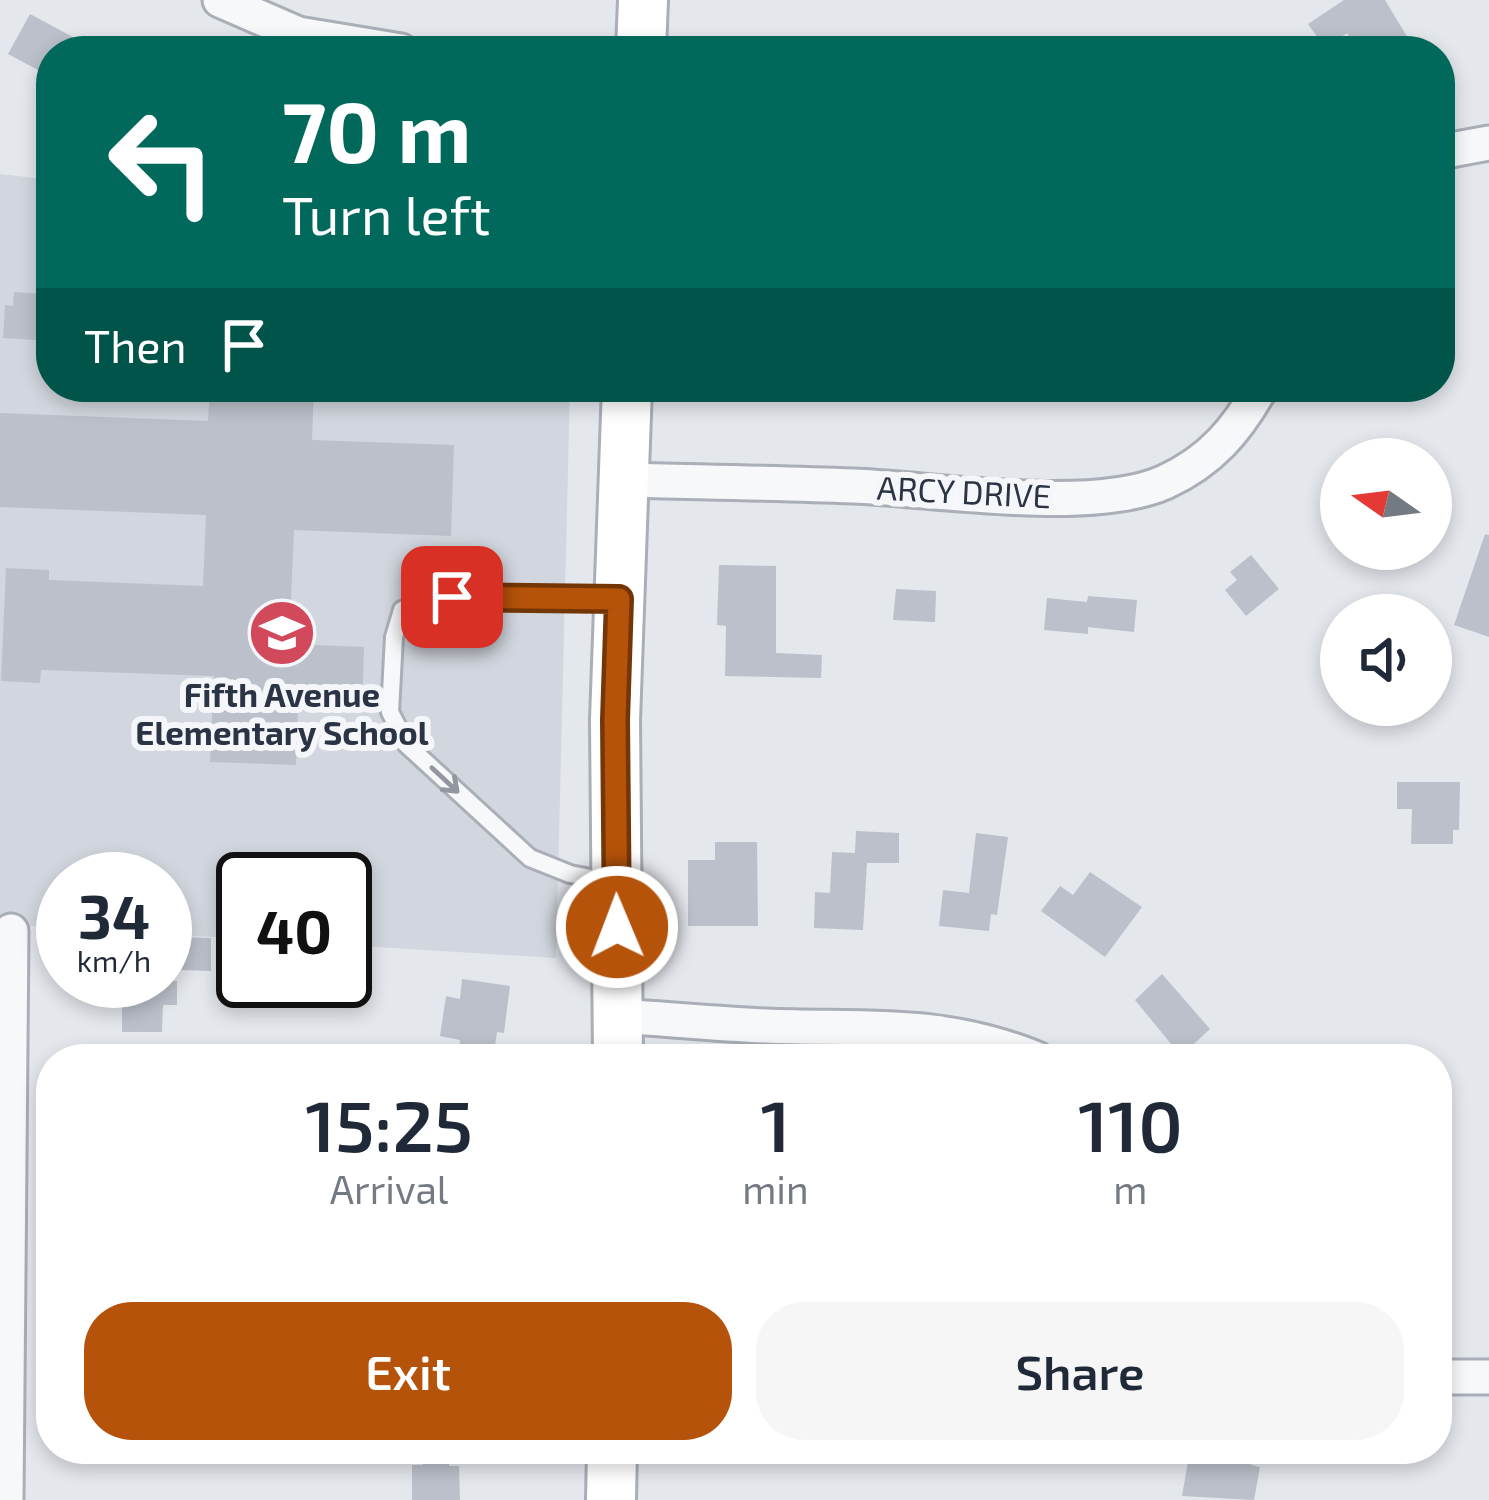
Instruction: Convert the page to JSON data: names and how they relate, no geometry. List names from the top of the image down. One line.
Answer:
{"streets":{"street":["ARCY DRIVE"]},"places":{"school or university":["Fifth Avenue Elementary School"]},"north":"left","page":{"turn":["70 m","Turn left"],"then":"Then","speed":"34 km/h","limit":"40","eta":["15:25","Arrival","1","min","110","m"],"buttons":["Exit","Share"]}}
